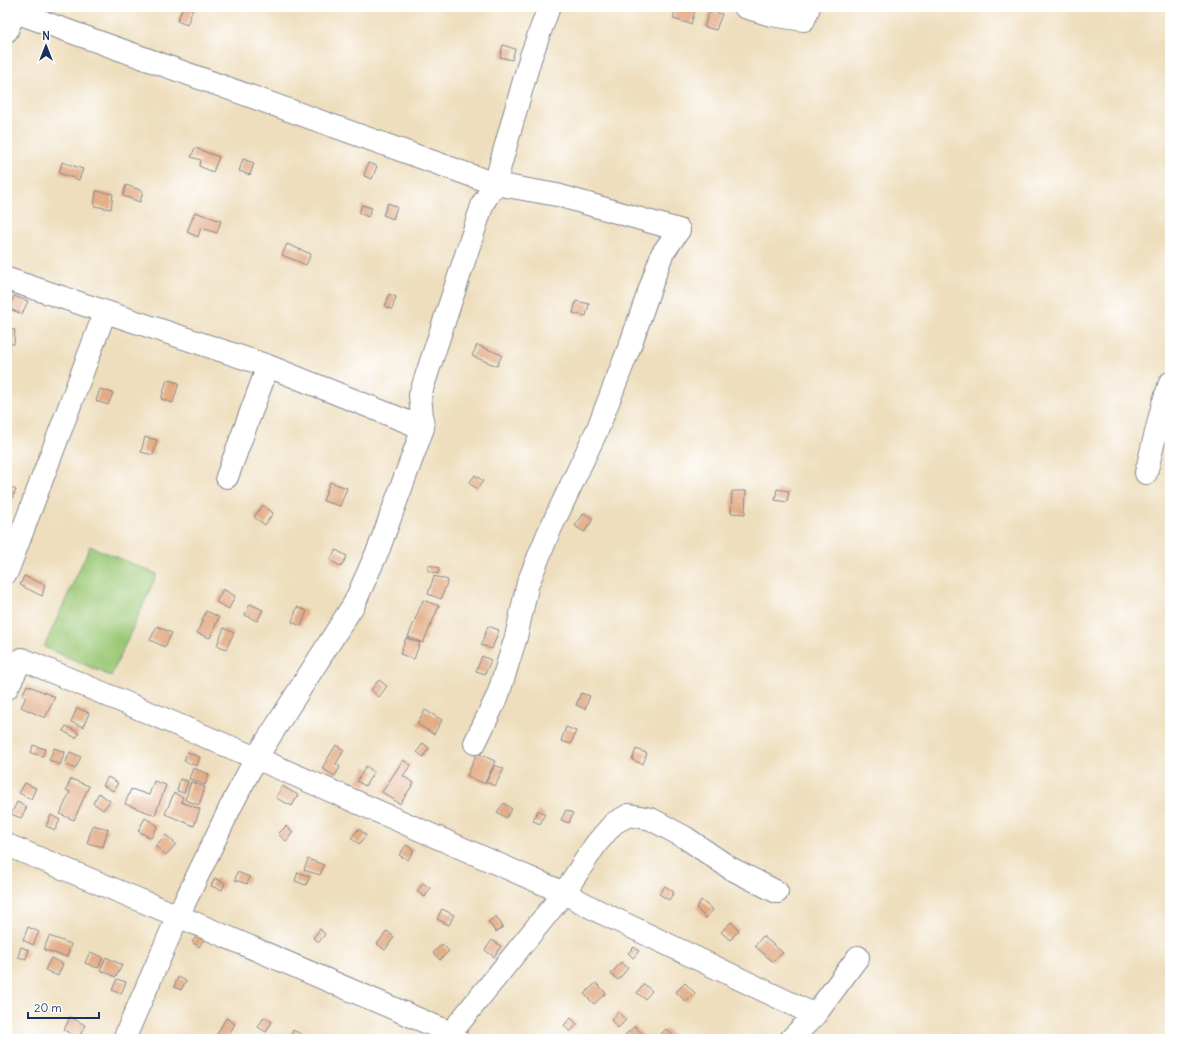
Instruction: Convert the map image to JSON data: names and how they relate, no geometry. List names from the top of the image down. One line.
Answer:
{"scale_bar":"20 m","north":"top"}
